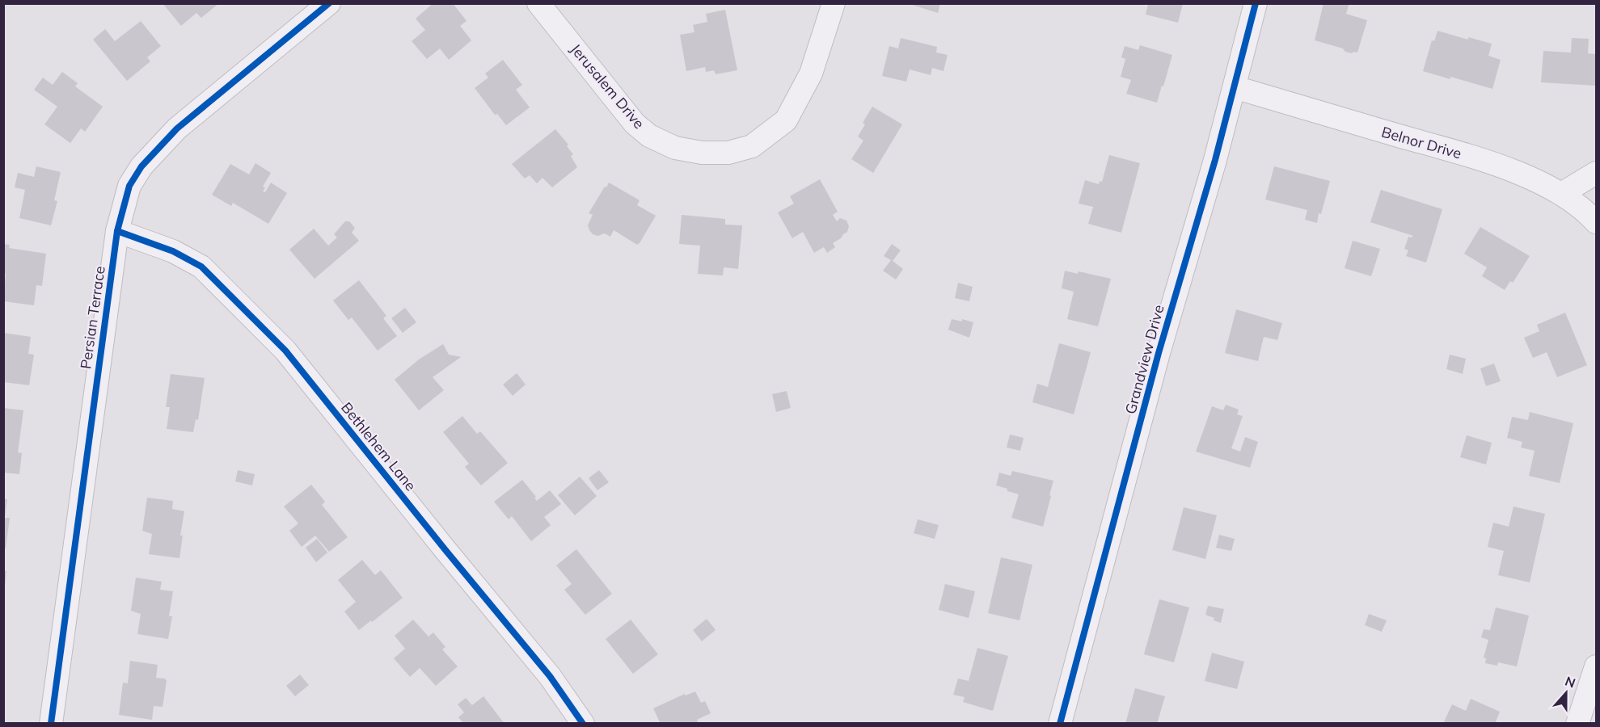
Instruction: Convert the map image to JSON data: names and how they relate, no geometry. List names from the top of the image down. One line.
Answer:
{"streets":{"street":["Jerusalem Drive","Belnor Drive","Persian Terrace","Grandview Drive","Bethlehem Lane"]},"crossings":[["Belnor Drive","Grandview Drive"],["Persian Terrace","Bethlehem Lane"]],"north":"top"}
